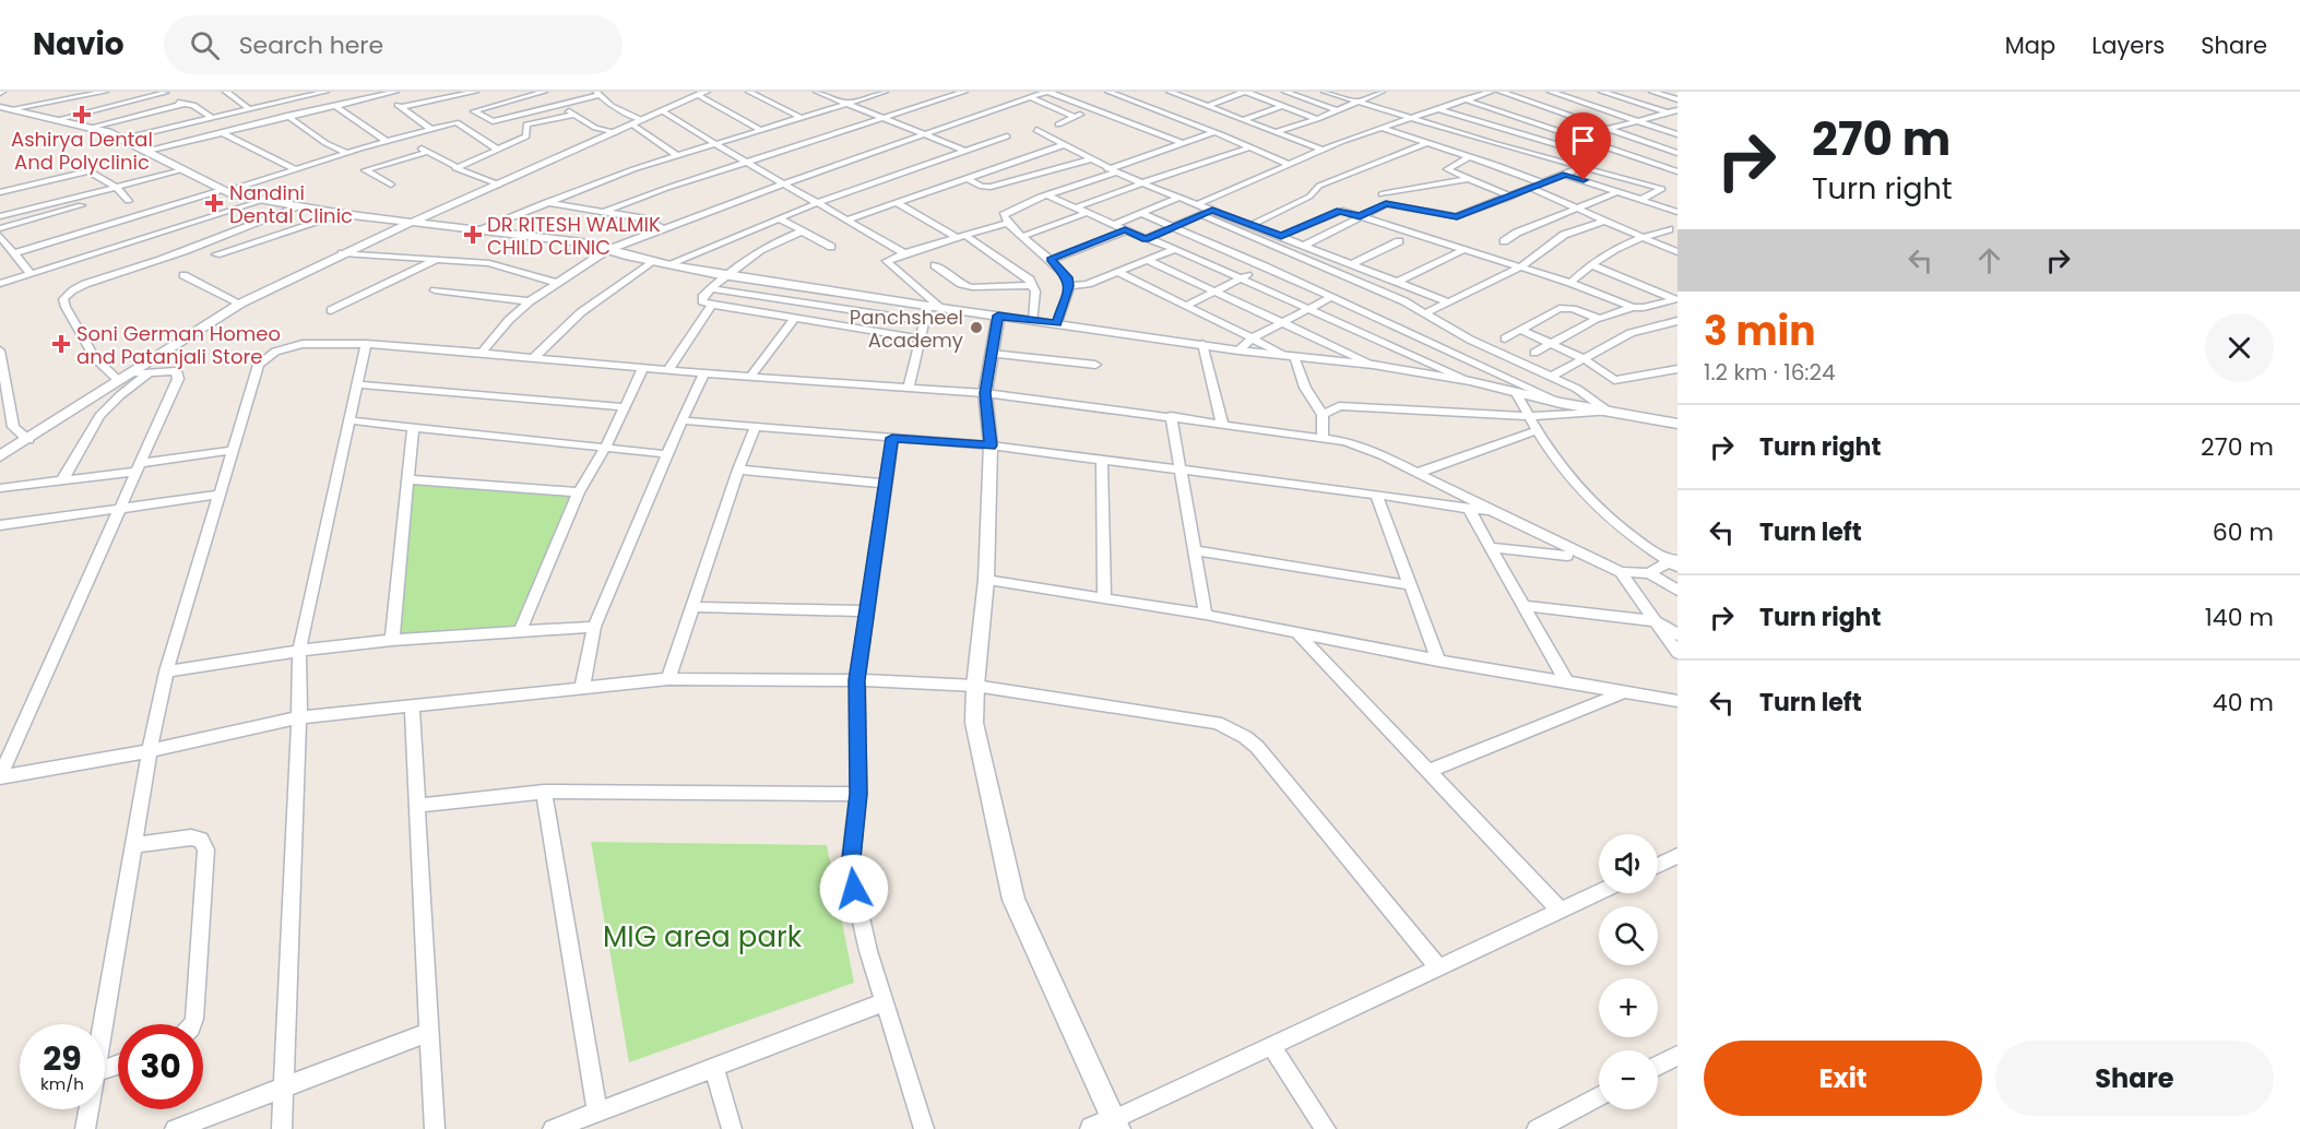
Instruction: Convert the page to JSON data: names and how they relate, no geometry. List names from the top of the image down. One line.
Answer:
{"parks":["MIG area park"],"places":{"health":["Ashirya Dental And Polyclinic","Nandini Dental Clinic","DR RITESH WALMIK CHILD CLINIC","Soni German Homeo and Patanjali Store"],"other":["Panchsheel Academy"]},"page":{"header":"Navio","search":"Search here","nav":["Map","Layers","Share"],"turn":["270 m","Turn right"],"heading":["3 min","1.2 km · 16:24"],"list":[{"name":"Turn right","value":"270 m"},{"name":"Turn left","value":"60 m"},{"name":"Turn right","value":"140 m"},{"name":"Turn left","value":"40 m"}],"map_buttons":["+","−"],"speed":"29 km/h","limit":"30","buttons":["Exit","Share"]}}
